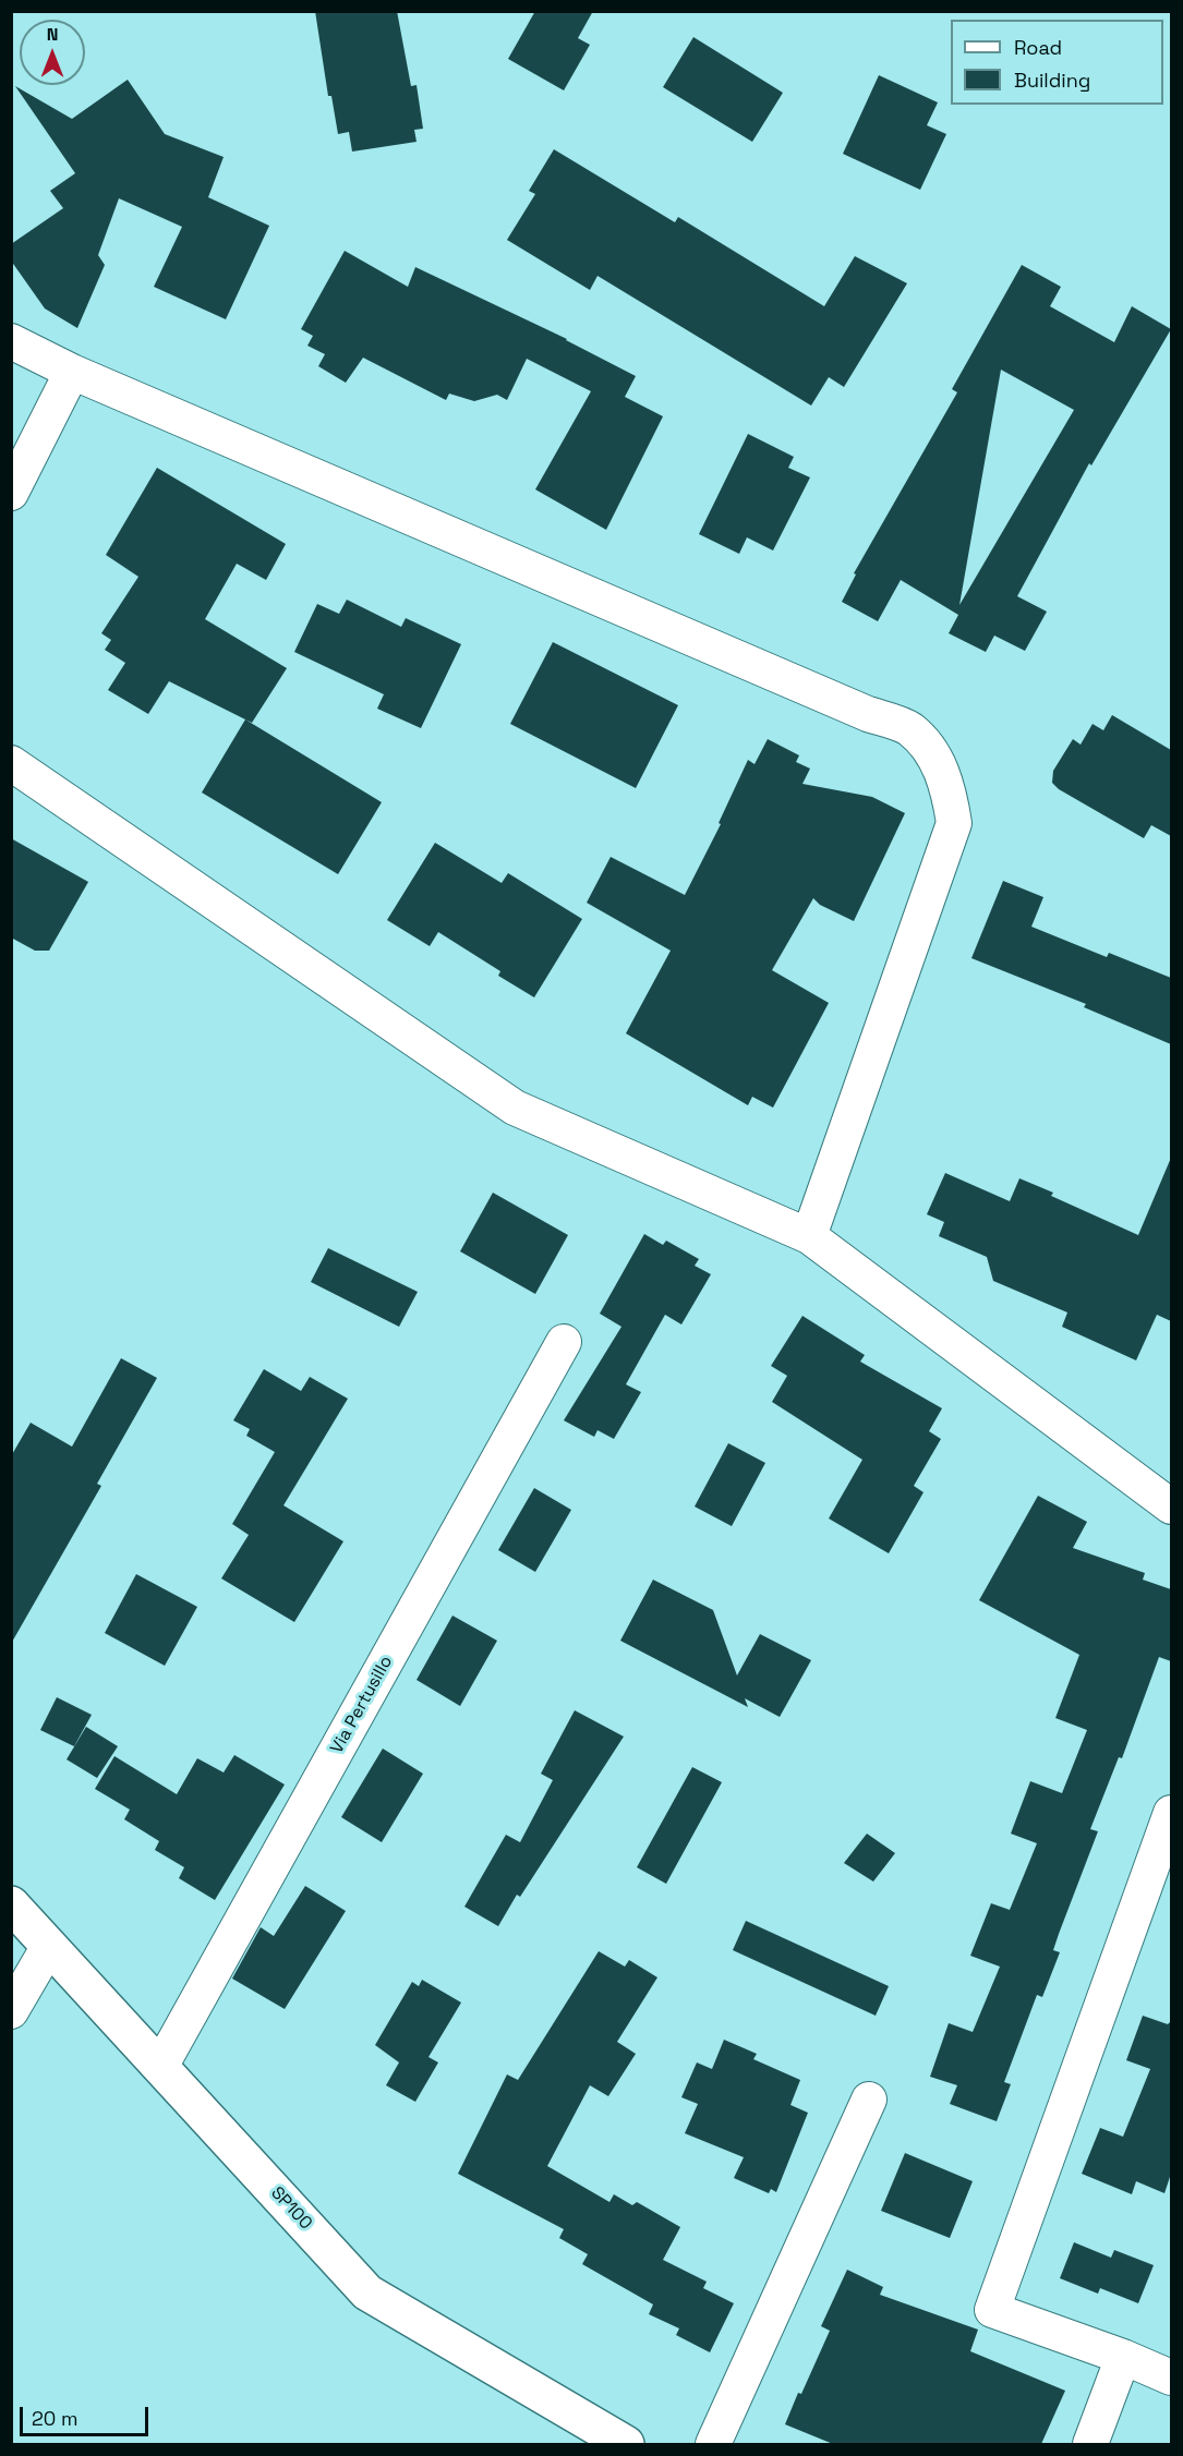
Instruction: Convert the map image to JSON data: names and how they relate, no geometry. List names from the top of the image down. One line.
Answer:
{"streets":{"main road":["SP100"],"street":["Via Pertusillo"]},"crossings":[["Via Pertusillo","SP100"]],"legend":["Road","Building"],"scale_bar":"20 m","north":"top"}
